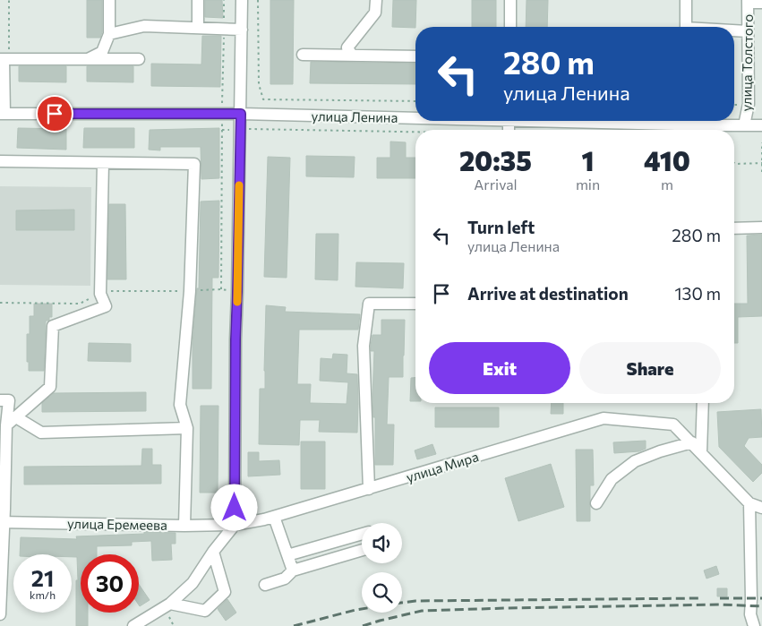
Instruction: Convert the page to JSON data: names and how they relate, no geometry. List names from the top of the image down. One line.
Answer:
{"streets":{"street":["улица Толстого","улица Ленина","улица Мира","улица Еремеева"]},"crossings":[["улица Толстого","улица Ленина"],["улица Мира","улица Еремеева"]],"page":{"turn":["280 m","улица Ленина"],"eta":["20:35","Arrival","1","min","410","m"],"list":[{"name":"Turn left","note":"улица Ленина","value":"280 m"},{"name":"Arrive at destination","value":"130 m"}],"buttons":["Exit","Share"],"speed":"21 km/h","limit":"30"}}
